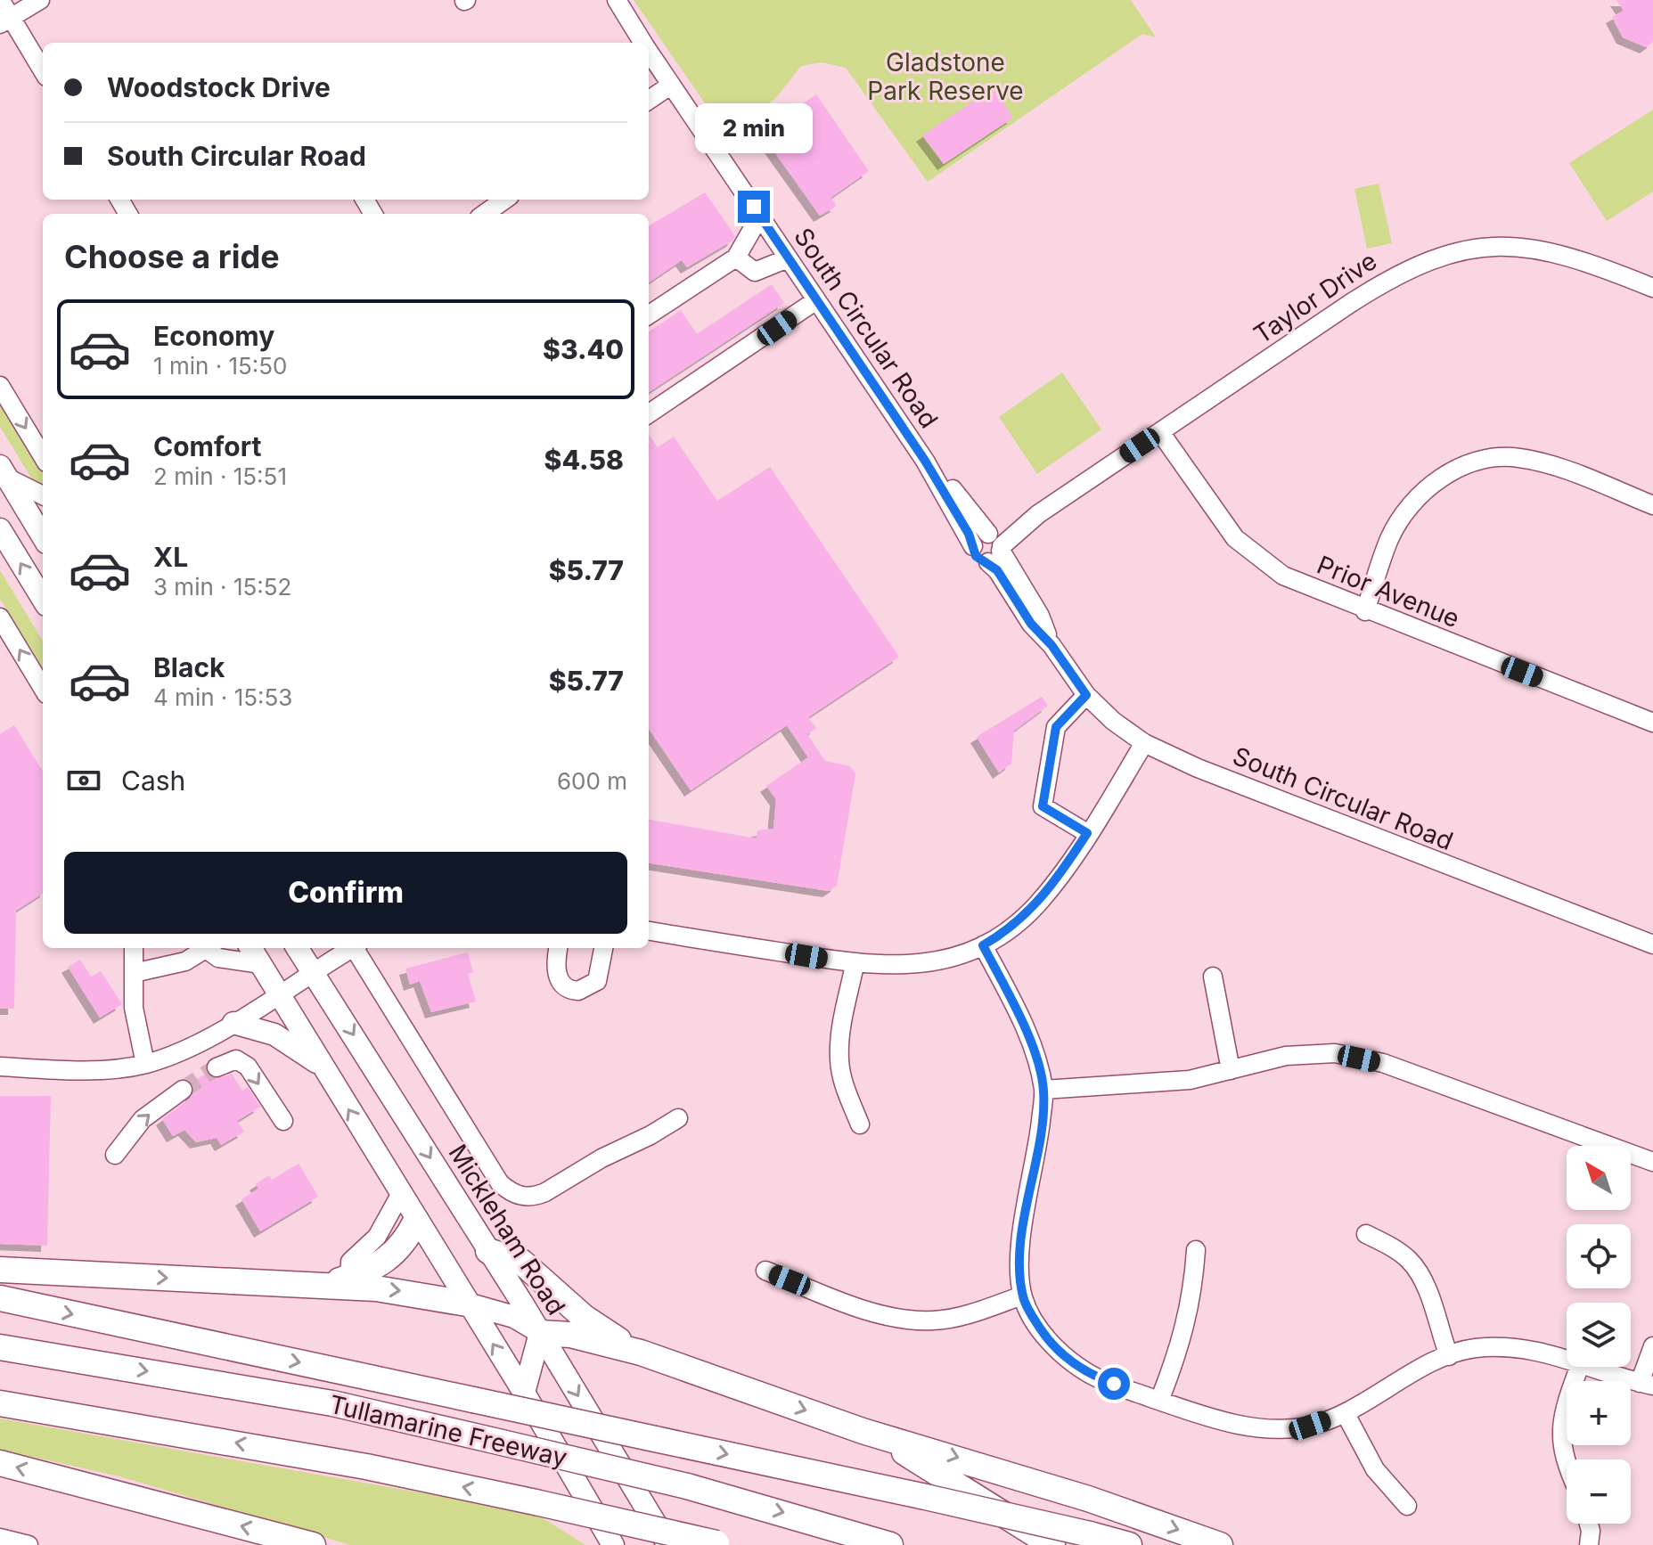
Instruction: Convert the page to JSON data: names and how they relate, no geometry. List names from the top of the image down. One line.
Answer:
{"streets":{"highway":["Tullamarine Freeway"],"main road":["Mickleham Road"],"street":["Taylor Drive","South Circular Road","Prior Avenue"]},"crossings":[["Taylor Drive","South Circular Road"],["Taylor Drive","Prior Avenue"]],"parks":["Gladstone Park Reserve"],"north":"top left","page":{"banner":["Woodstock Drive","South Circular Road"],"bubble":"2 min","heading":"Choose a ride","list":[{"name":"Economy","note":"1 min · 15:50","value":"$3.40"},{"name":"Comfort","note":"2 min · 15:51","value":"$4.58"},{"name":"XL","note":"3 min · 15:52","value":"$5.77"},{"name":"Black","note":"4 min · 15:53","value":"$5.77"}],"pay":["Cash","600 m"],"buttons":"Confirm","map_buttons":["+","−"]}}
